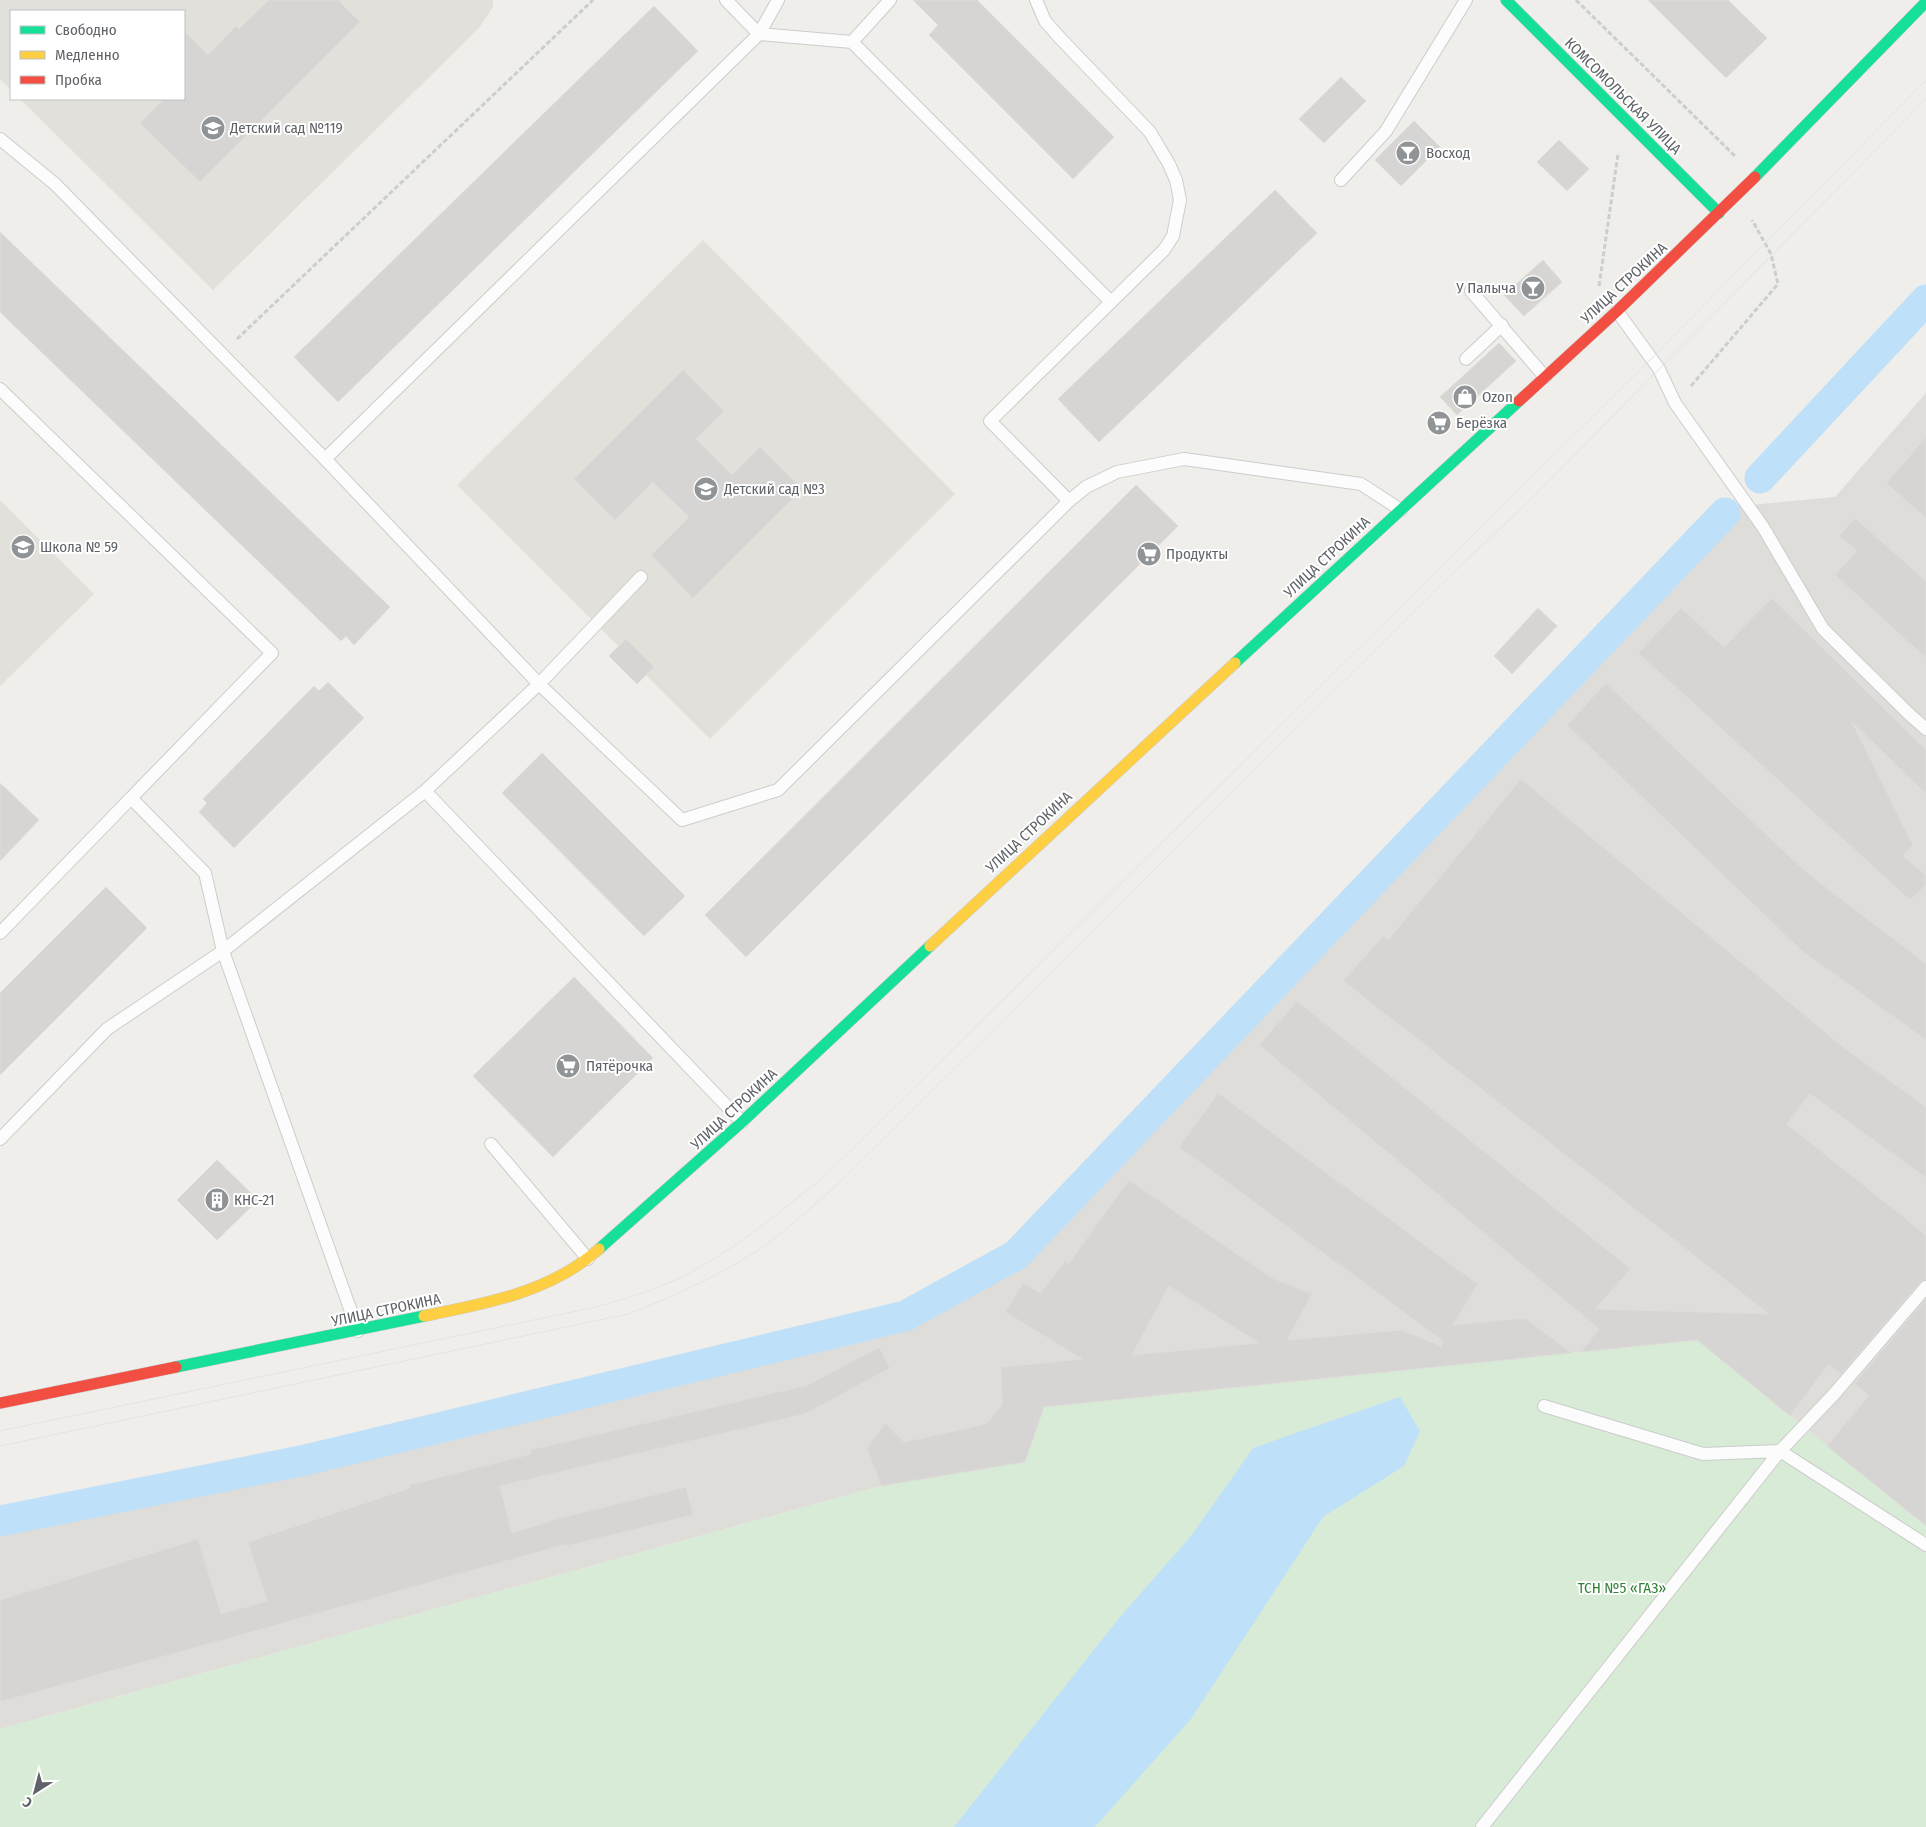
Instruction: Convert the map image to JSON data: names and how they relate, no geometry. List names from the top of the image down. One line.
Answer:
{"streets":{"street":["КОМСОМОЛЬСКАЯ УЛИЦА","УЛИЦА СТРОКИНА"]},"crossings":[["КОМСОМОЛЬСКАЯ УЛИЦА","УЛИЦА СТРОКИНА"]],"parks":["ТСН №5 «ГАЗ»"],"places":{"school or university":["Детский сад №119","Детский сад №3","Школа № 59"],"bar":["Восход","У Палыча"],"shop":["Ozon"],"supermarket":["Берёзка","Продукты","Пятёрочка"],"building":["КНС-21"]},"legend":["Свободно","Медленно","Пробка"],"north":"bottom left"}
